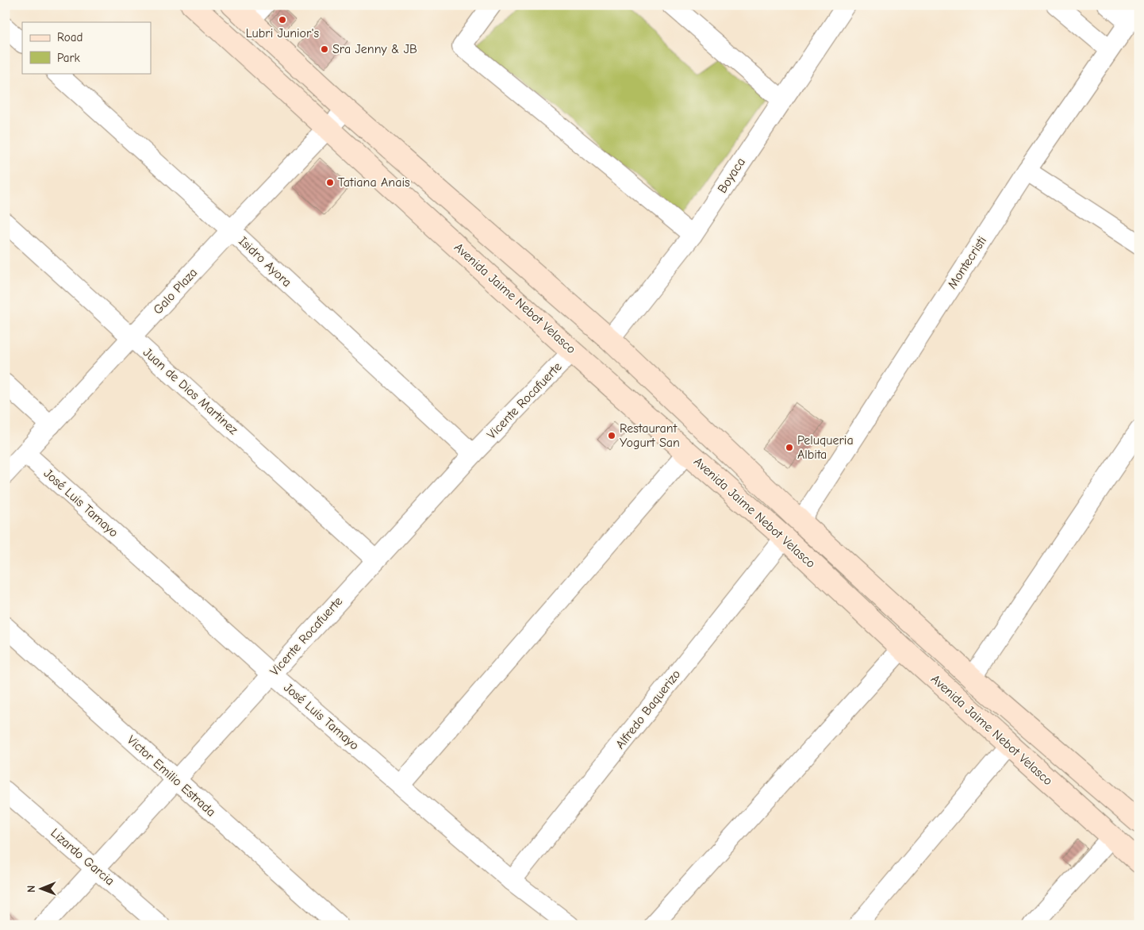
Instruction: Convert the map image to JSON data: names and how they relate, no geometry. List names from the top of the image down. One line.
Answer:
{"streets":{"main road":["Avenida Jaime Nebot Velasco"],"street":["Boyaca","Isidro Ayora","Montecristi","Galo Plaza","Juan de Dios Martinez","Vicente Rocafuerte","José Luis Tamayo","Alfredo Baquerizo","Victor Emilio Estrada","Lizardo Garcia"]},"crossings":[["Boyaca","Avenida Jaime Nebot Velasco"],["Isidro Ayora","Galo Plaza"],["Isidro Ayora","Vicente Rocafuerte"],["Montecristi","Avenida Jaime Nebot Velasco"],["Galo Plaza","Avenida Jaime Nebot Velasco"],["Galo Plaza","Juan de Dios Martinez"],["Galo Plaza","José Luis Tamayo"],["Avenida Jaime Nebot Velasco","Vicente Rocafuerte"],["Avenida Jaime Nebot Velasco","Alfredo Baquerizo"],["Juan de Dios Martinez","Vicente Rocafuerte"],["Vicente Rocafuerte","José Luis Tamayo"],["Vicente Rocafuerte","Victor Emilio Estrada"],["Vicente Rocafuerte","Lizardo Garcia"],["José Luis Tamayo","Alfredo Baquerizo"]],"places":["Lubri Junior's","Sra Jenny & JB","Tatiana Anais","Restaurant Yogurt San","Peluqueria Albita"],"legend":["Road","Park"],"north":"left"}
